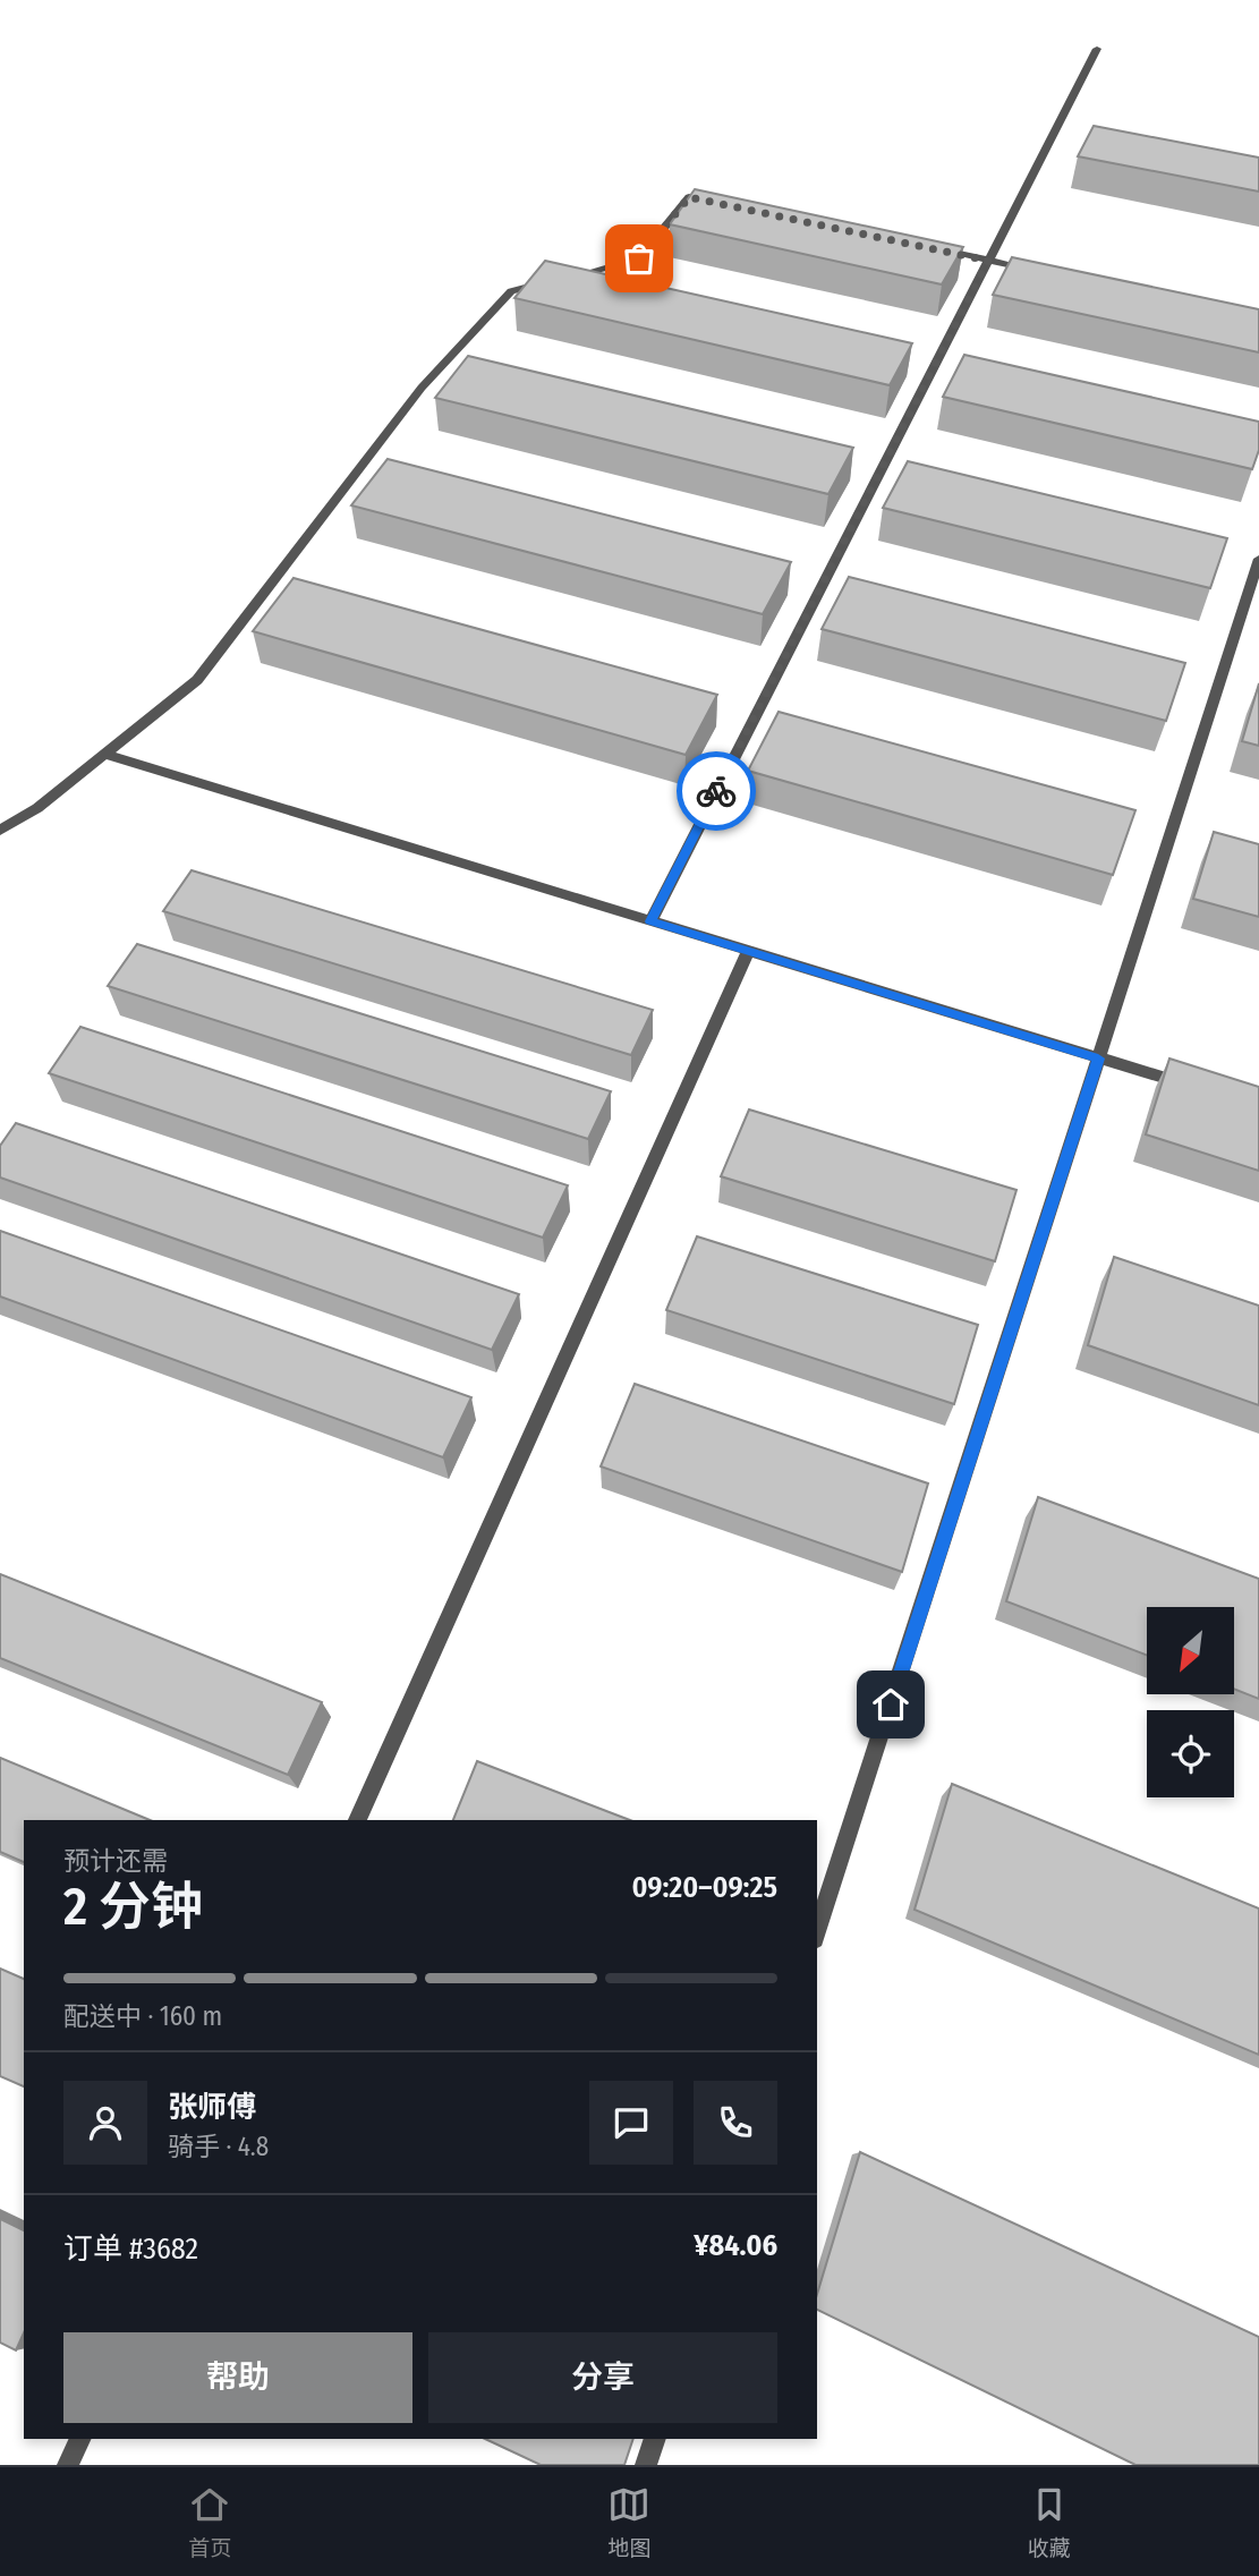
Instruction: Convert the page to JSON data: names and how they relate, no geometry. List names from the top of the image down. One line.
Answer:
{"north":"bottom left","page":{"heading":["2 分钟","预计还需","09:20–09:25"],"panel":["张师傅","骑手 · 4.8","订单 #3682","¥84.06"],"bar":"配送中 · 160 m","buttons":["帮助","分享"],"tabs":["首页","地图","收藏"]}}
